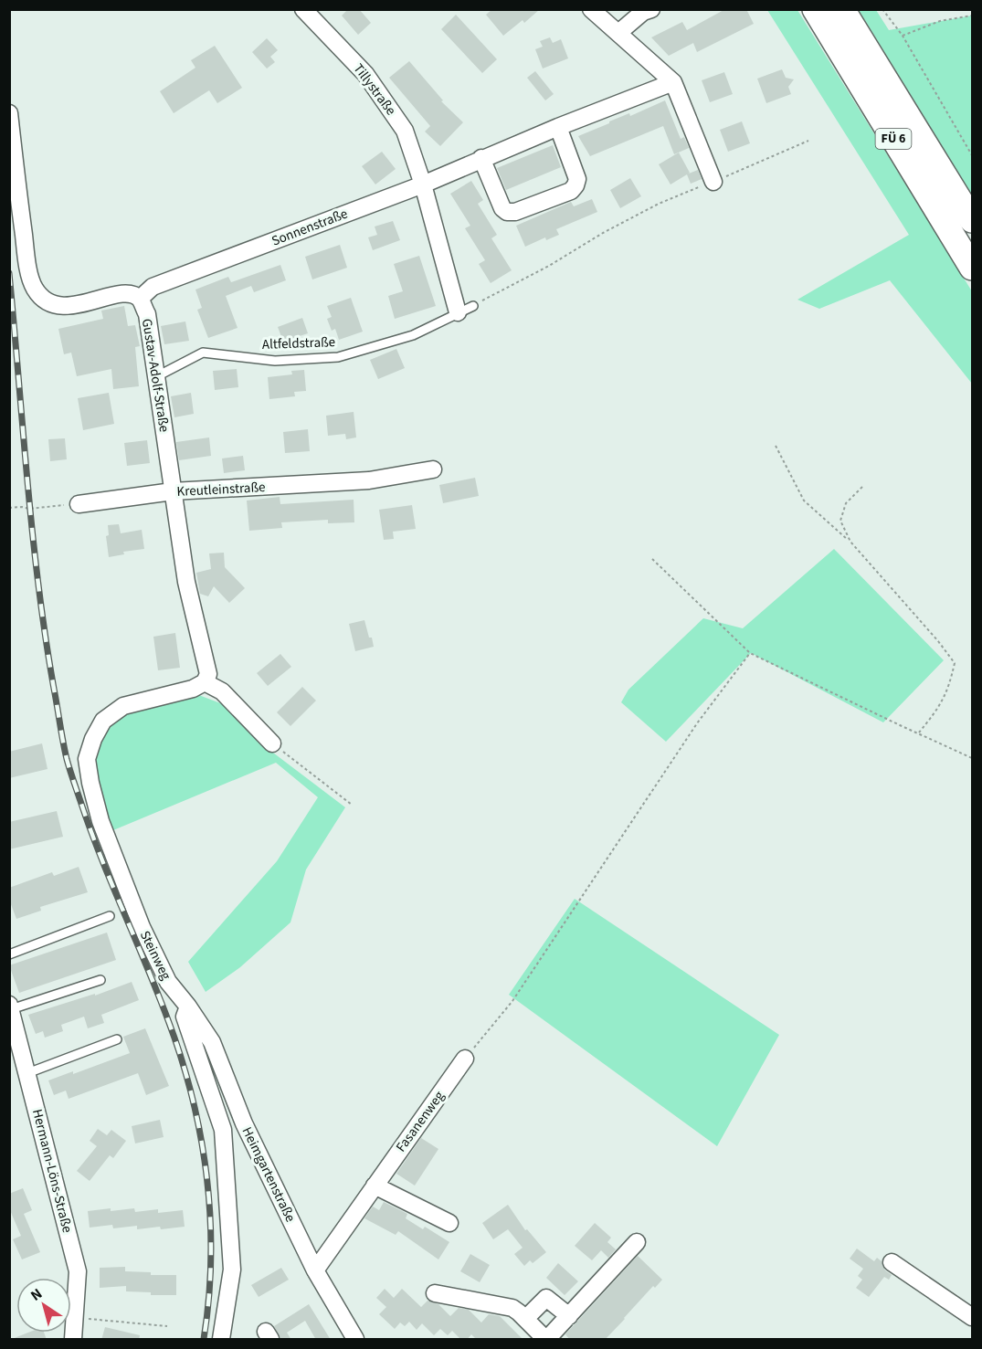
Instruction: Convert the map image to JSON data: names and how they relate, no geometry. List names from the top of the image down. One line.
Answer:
{"streets":{"main road":["FÜ 6"],"street":["Tillystraße","Sonnenstraße","Gustav-Adolf-Straße","Kreutleinstraße","Steinweg","Fasanenweg","Hermann-Löns-Straße","Heimgartenstraße"],"lane":["Altfeldstraße"]},"crossings":[["Tillystraße","Sonnenstraße"],["Tillystraße","Altfeldstraße"],["Sonnenstraße","Gustav-Adolf-Straße"],["Altfeldstraße","Gustav-Adolf-Straße"],["Gustav-Adolf-Straße","Kreutleinstraße"],["Gustav-Adolf-Straße","Steinweg"],["Steinweg","Heimgartenstraße"],["Fasanenweg","Heimgartenstraße"]],"north":"top left"}
